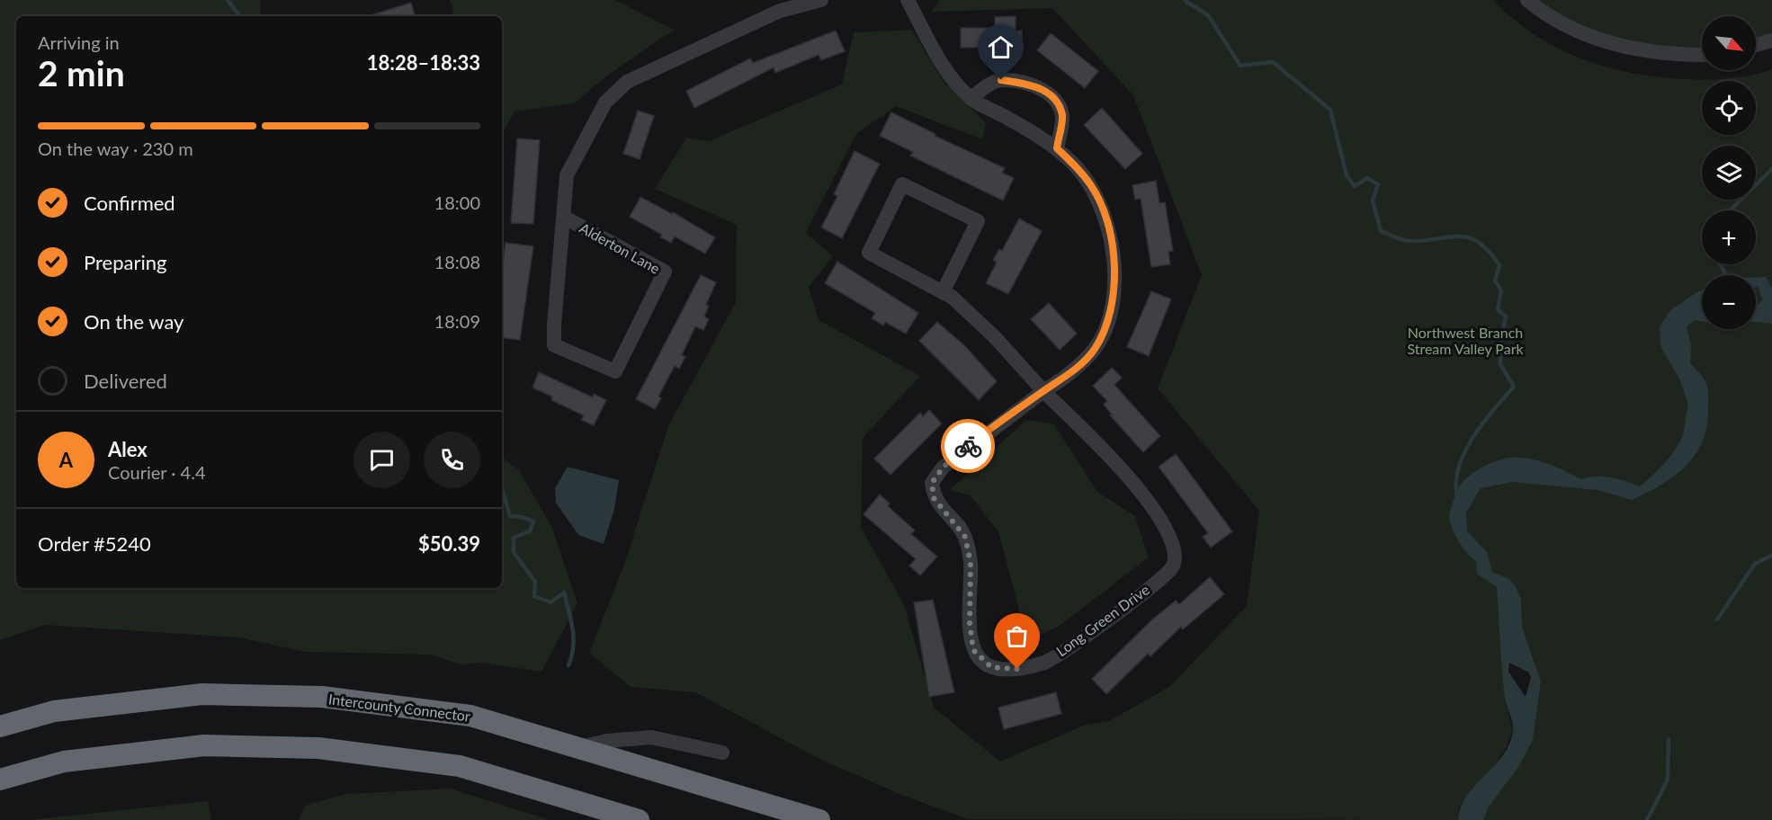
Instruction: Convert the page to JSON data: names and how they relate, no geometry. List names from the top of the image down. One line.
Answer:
{"streets":{"highway":["Intercounty Connector"],"street":["Alderton Lane","Long Green Drive"]},"parks":["Northwest Branch Stream Valley Park"],"north":"bottom right","page":{"map_buttons":["+","−"],"heading":["2 min","Arriving in","18:28–18:33"],"panel":["Alex","Courier · 4.4","Order #5240","$50.39"],"bar":"On the way · 230 m","list":[["Confirmed","18:00"],["Preparing","18:08"],["On the way","18:09"],"Delivered"],"round":"A"}}
